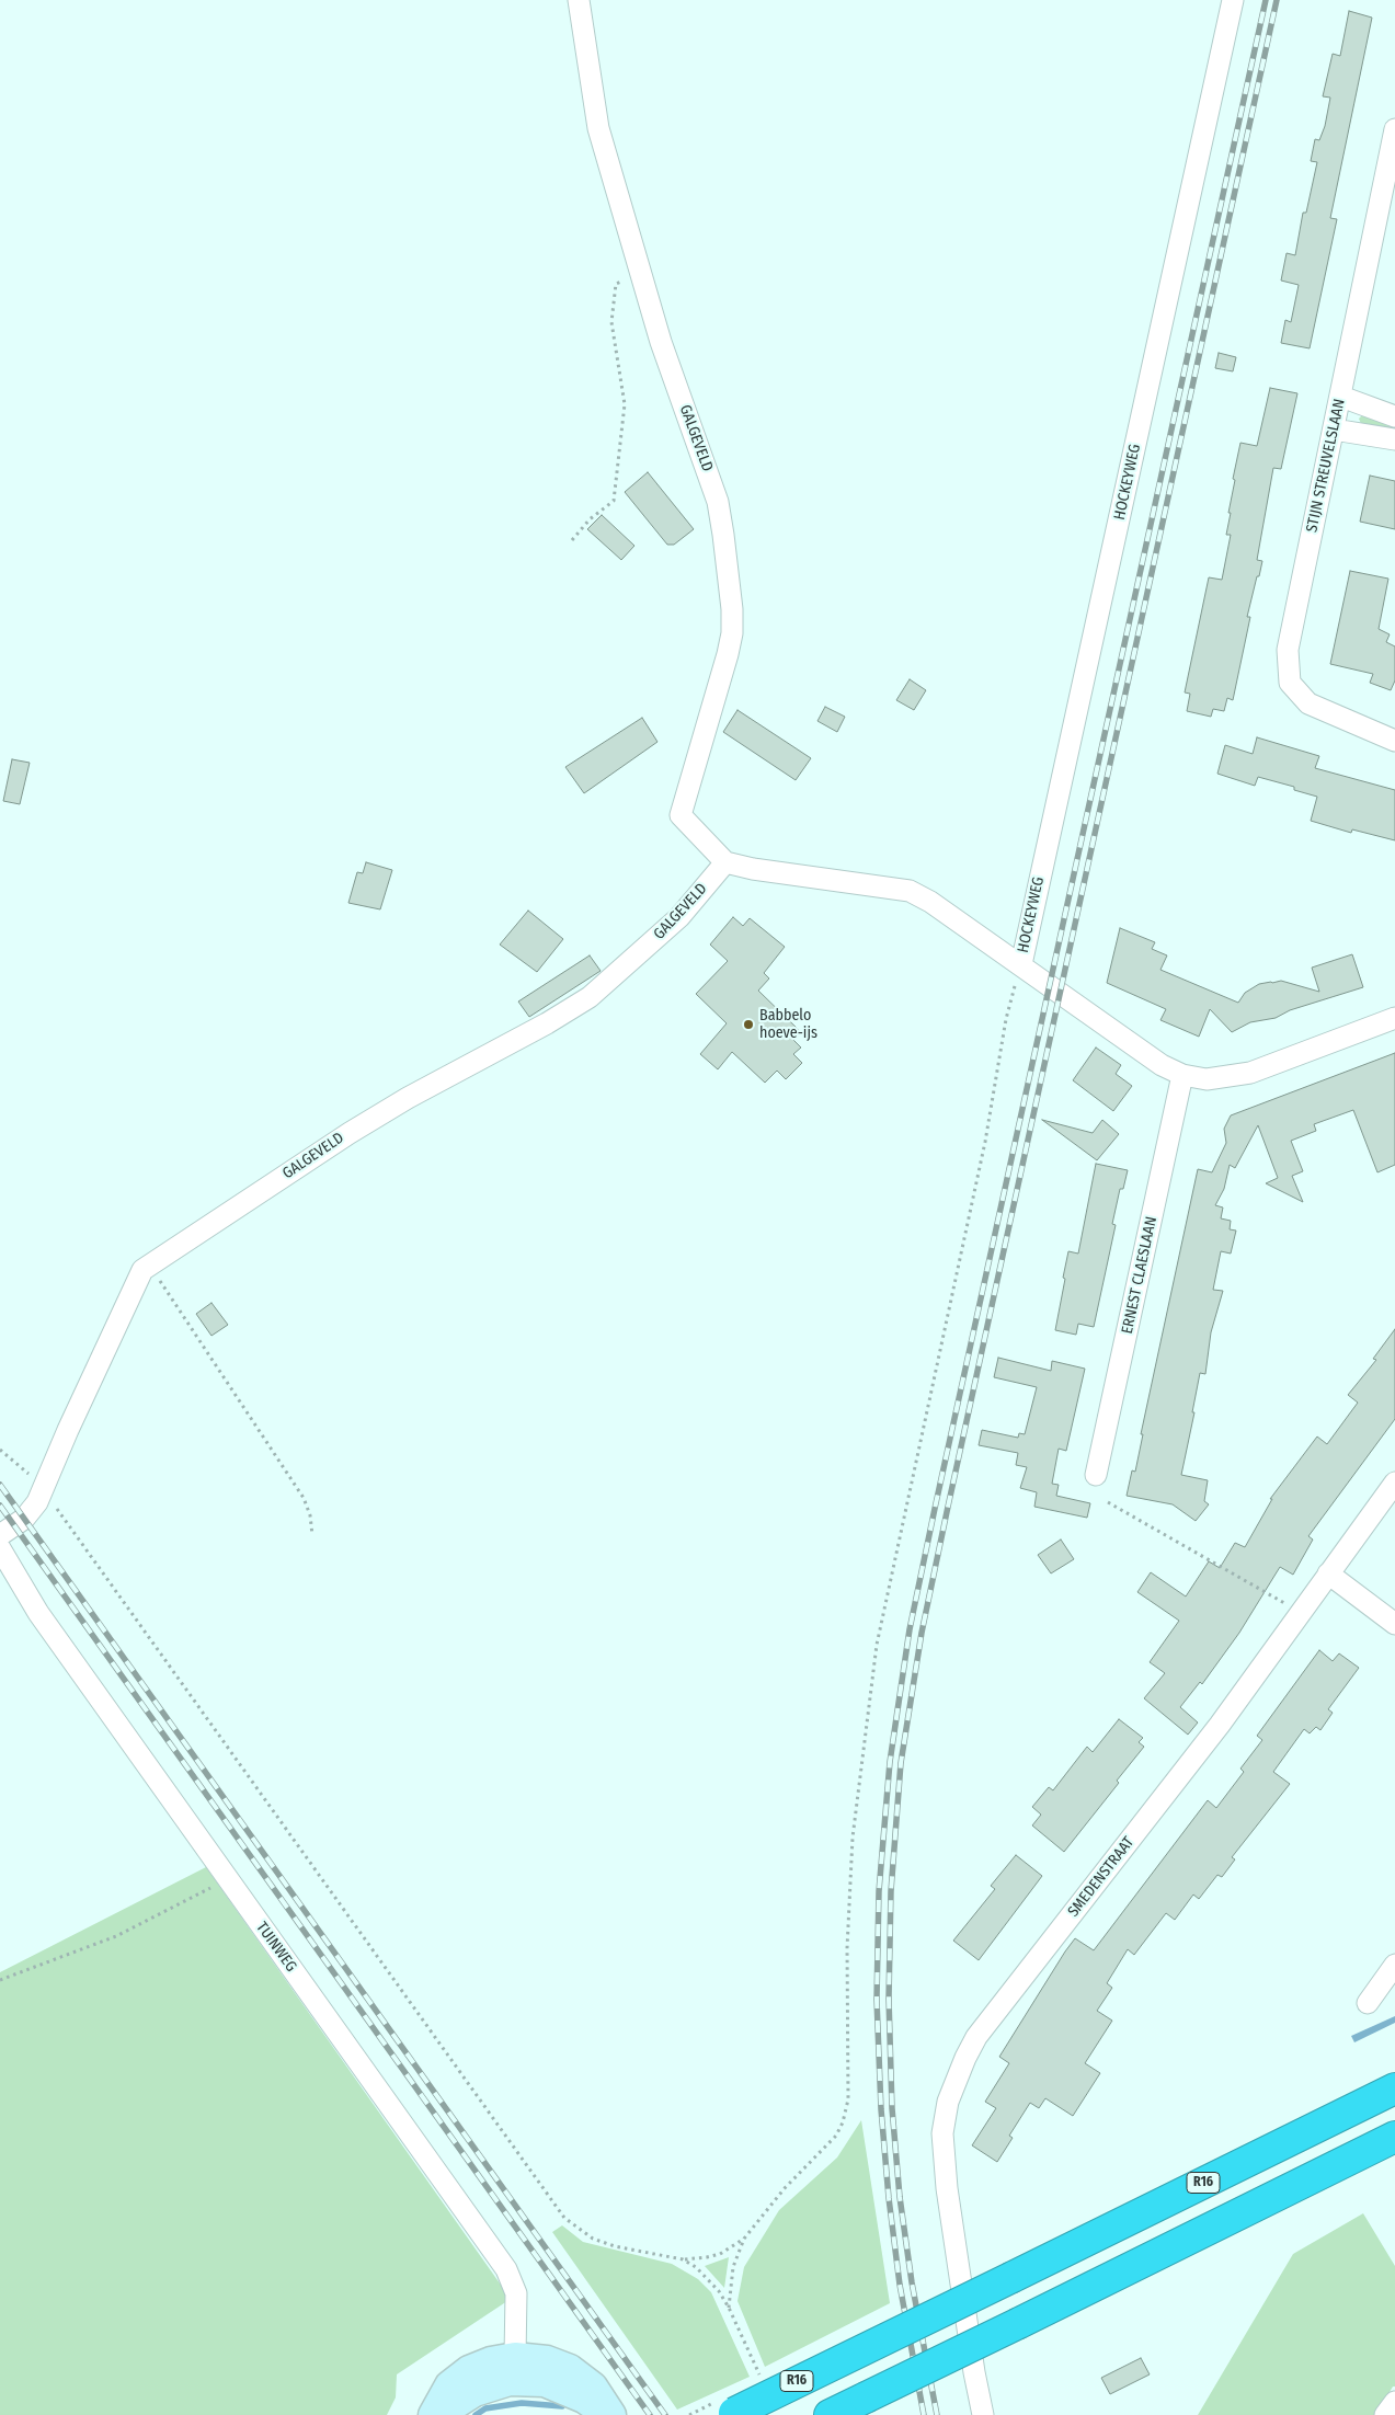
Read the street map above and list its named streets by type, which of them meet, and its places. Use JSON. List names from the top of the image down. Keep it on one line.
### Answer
{"streets":{"highway":["R16"],"street":["GALGEVELD","STIJN STREUVELSLAAN","HOCKEYWEG","ERNEST CLAESLAAN","SMEDENSTRAAT","TUINWEG"]},"places":["Babbelo hoeve-ijs"]}
